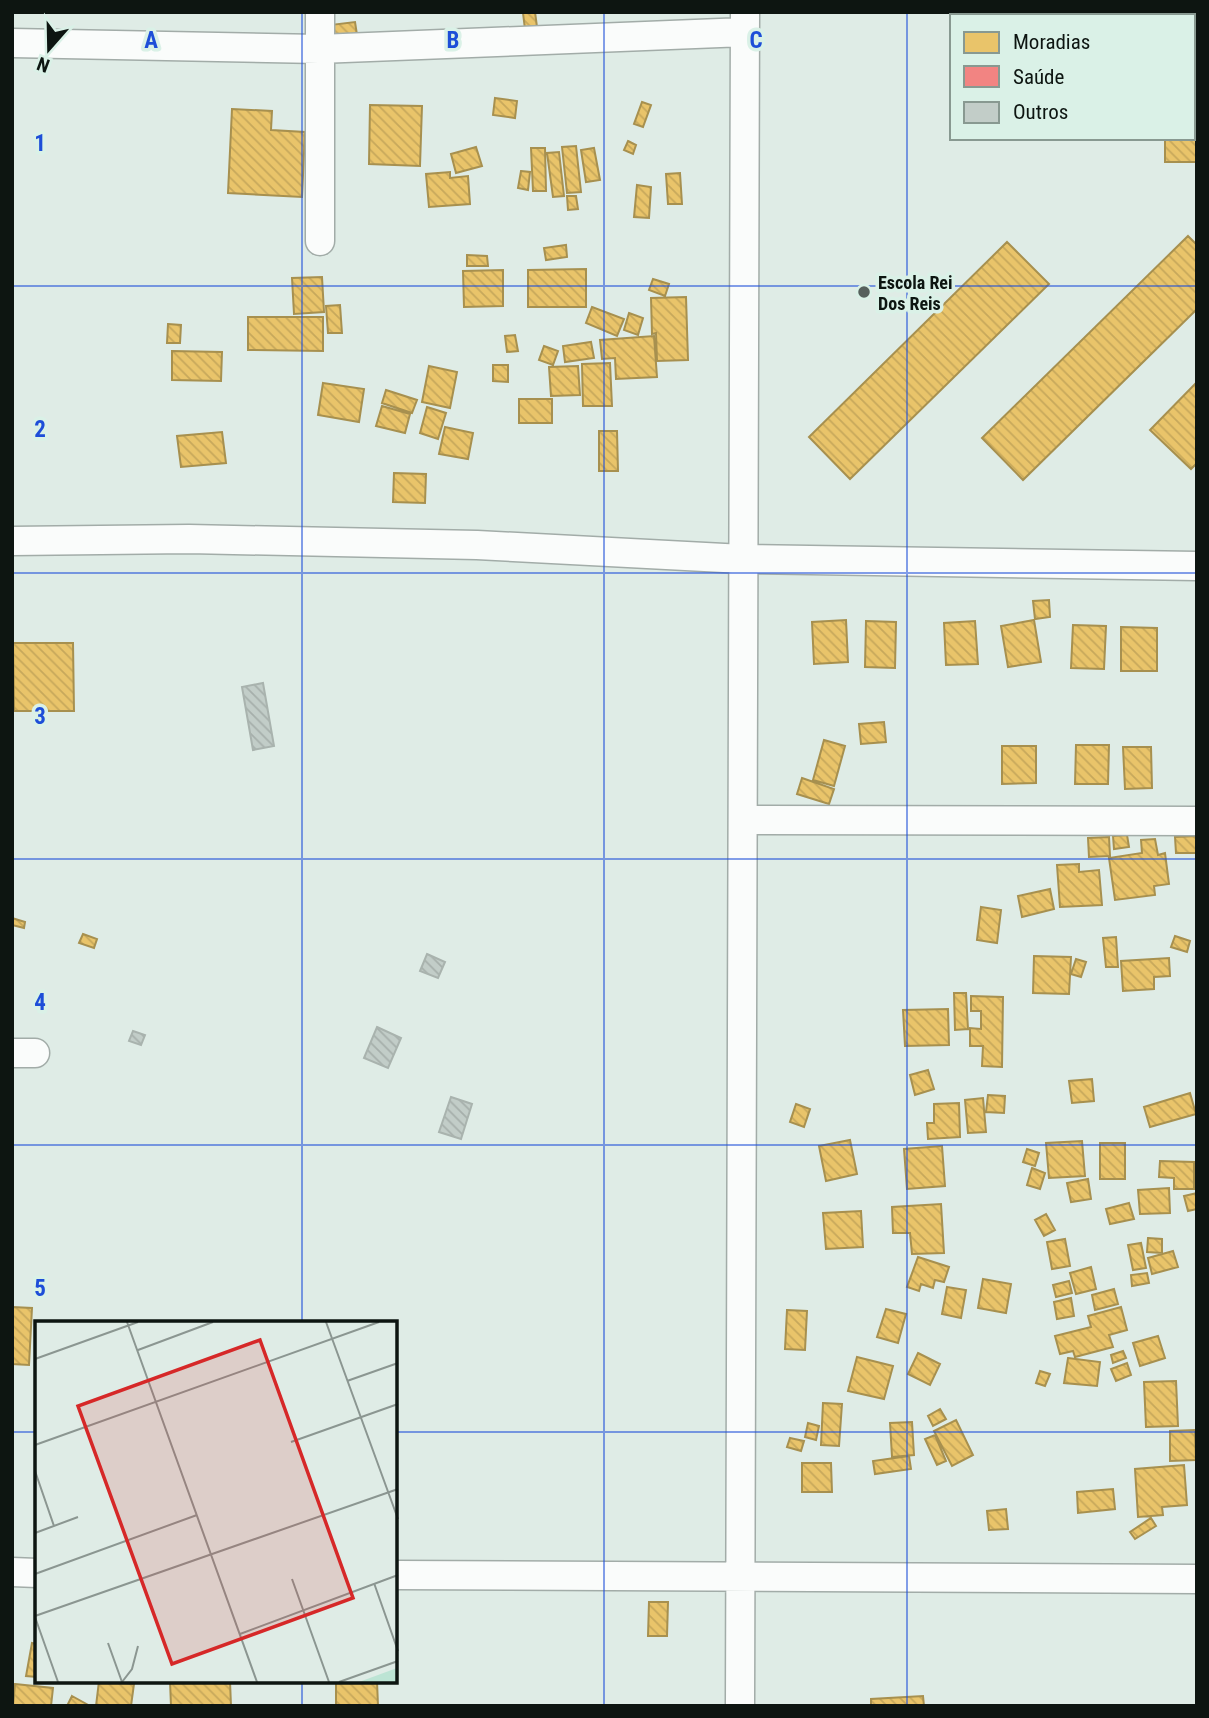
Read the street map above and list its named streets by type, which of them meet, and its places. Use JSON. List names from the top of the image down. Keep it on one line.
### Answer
{"places":["Escola Rei Dos Reis"],"legend":["Moradias","Saúde","Outros"],"north":"bottom","grid":{"columns":["A","B","C"],"rows":["1","2","3","4","5"]}}
